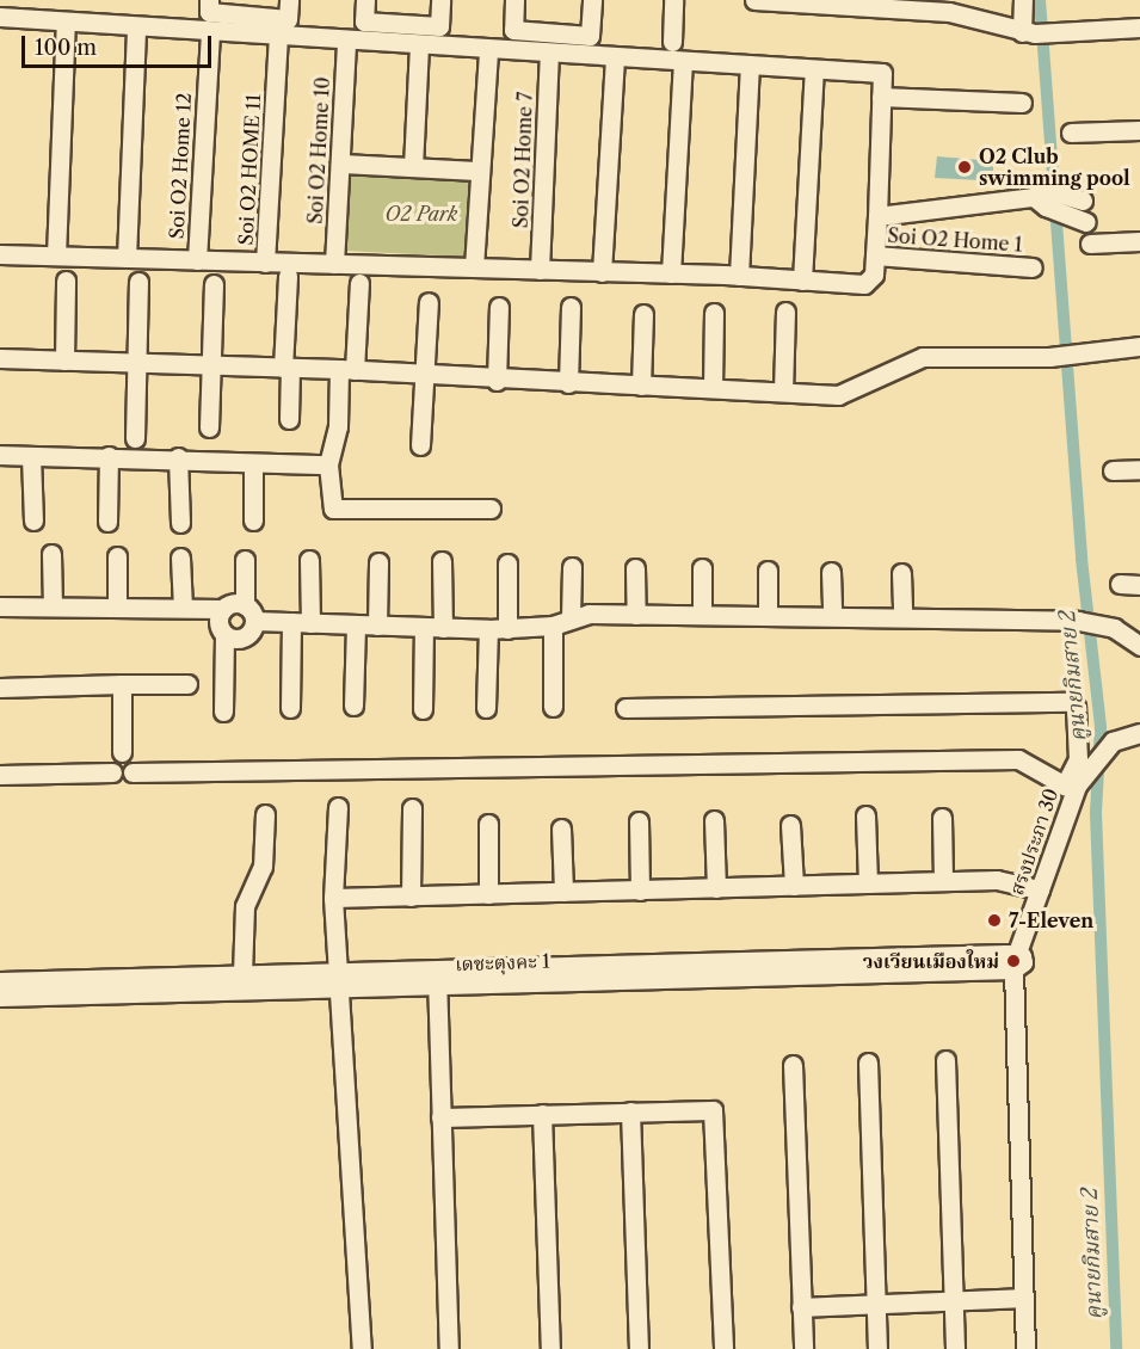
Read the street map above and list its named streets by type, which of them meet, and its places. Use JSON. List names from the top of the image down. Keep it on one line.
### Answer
{"streets":{"street":["Soi O2 Home 10","Soi O2 Home 7","Soi O2 Home 12","Soi O2 HOME 11","Soi O2 Home 1","สรงประภา 30","เดชะตุงคะ 1"]},"crossings":[["สรงประภา 30","เดชะตุงคะ 1"]],"water":["คูนายกิมสาย 2"],"parks":["O2 Park"],"places":["O2 Club swimming pool","7-Eleven","วงเวียนเมืองใหม่"],"scale_bar":"100 m"}
